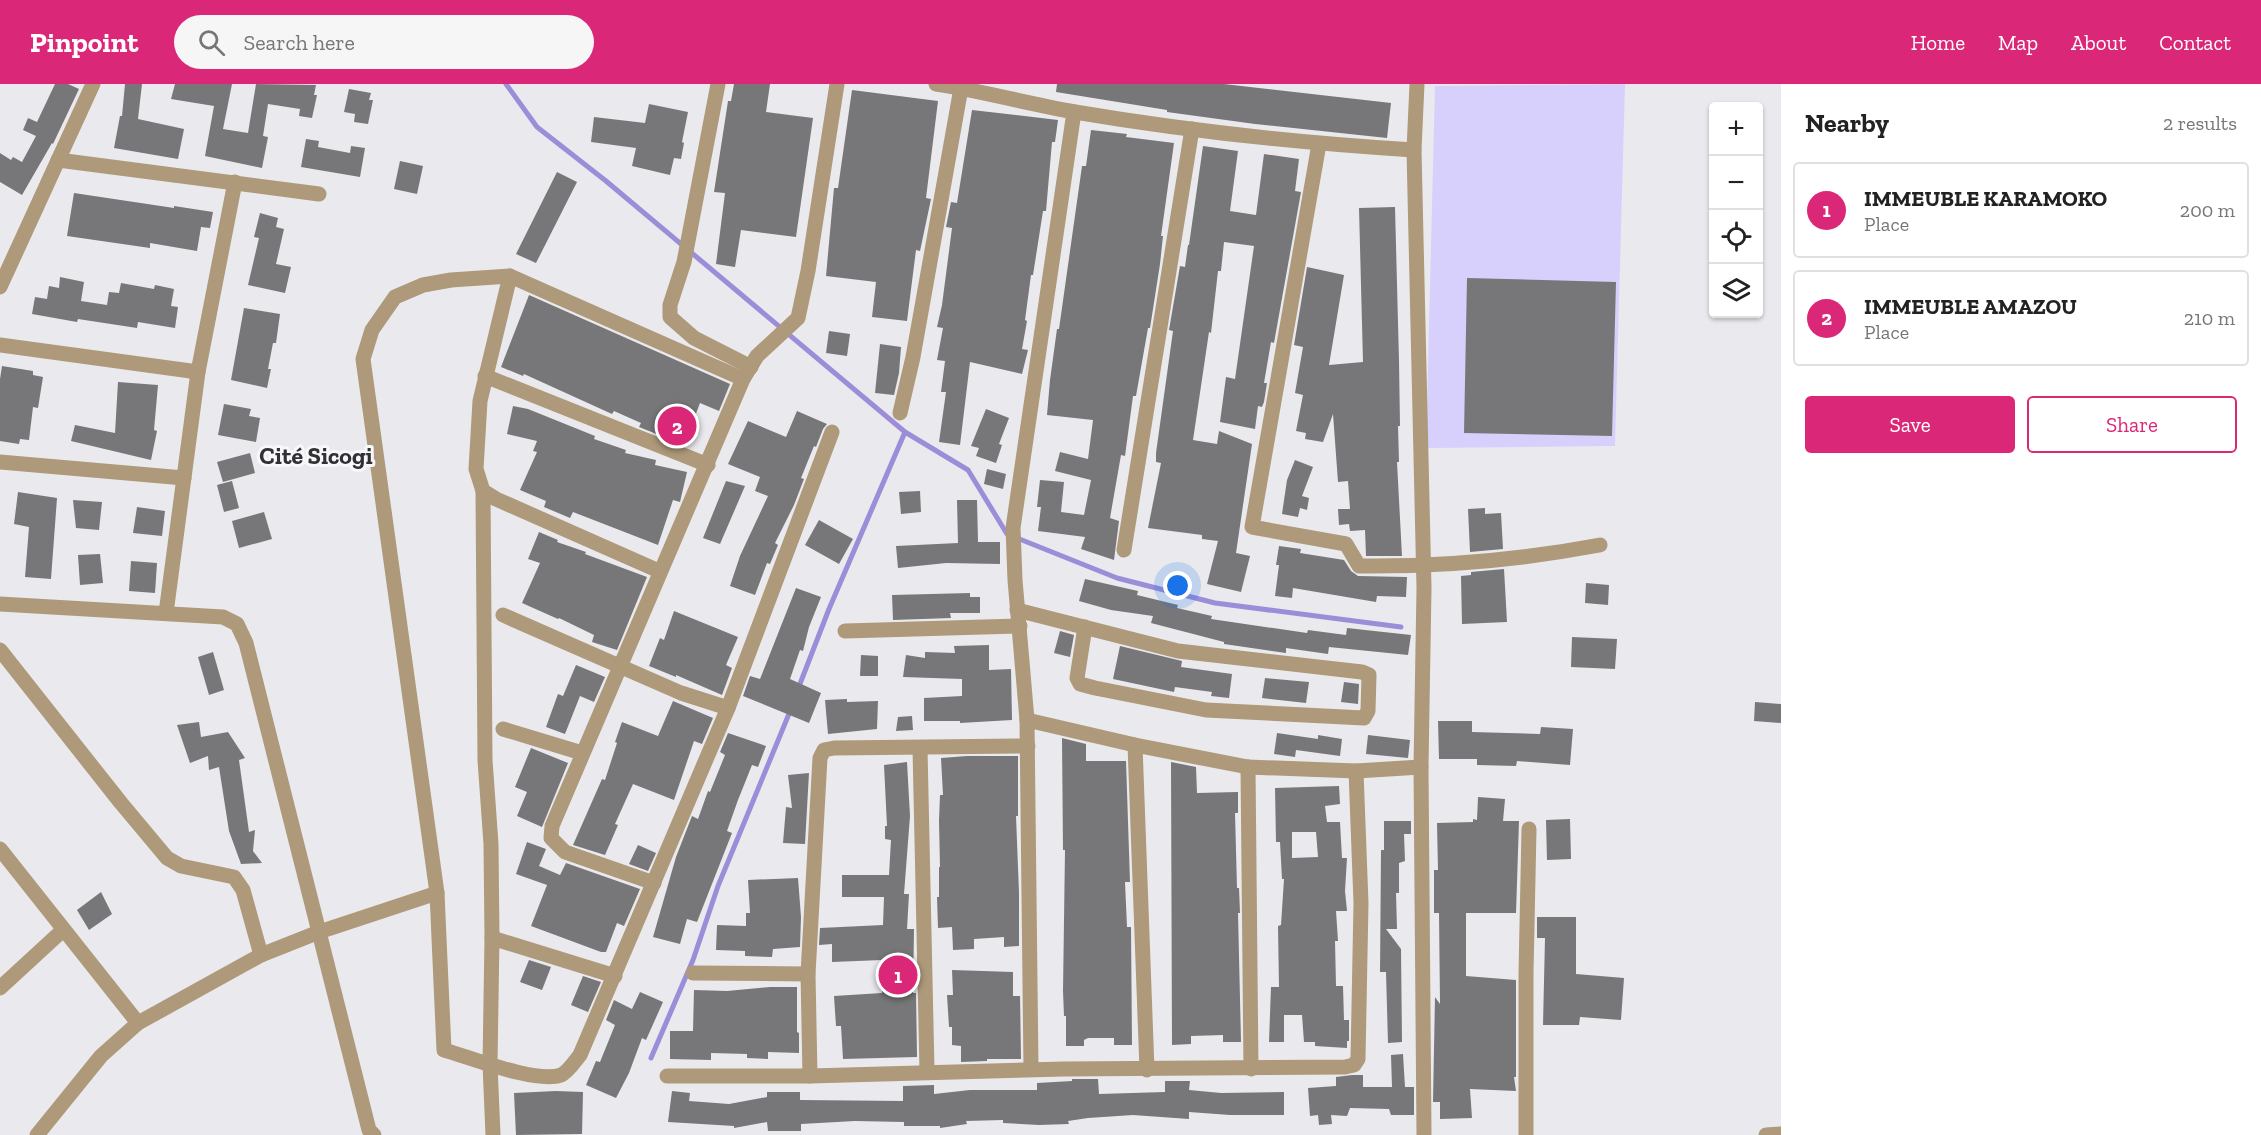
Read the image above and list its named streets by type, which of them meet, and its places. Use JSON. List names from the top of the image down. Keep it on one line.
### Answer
{"districts":["Cité Sicogi"],"page":{"header":"Pinpoint","search":"Search here","nav":["Home","Map","About","Contact"],"heading":["Nearby","2 results"],"map_buttons":["+","−"],"list":[{"mark":"1","name":"IMMEUBLE KARAMOKO","note":"Place","value":"200 m"},{"mark":"2","name":"IMMEUBLE AMAZOU","note":"Place","value":"210 m"}],"buttons":["Save","Share"],"pins":["2","1"]}}
